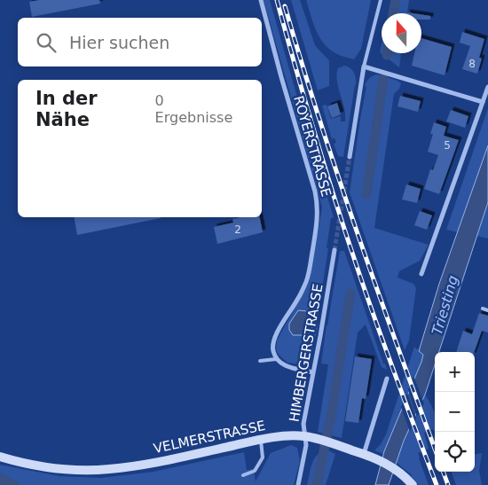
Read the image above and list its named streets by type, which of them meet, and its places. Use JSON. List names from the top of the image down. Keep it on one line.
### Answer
{"streets":{"street":["ROYERSTRASSE","HIMBERGERSTRASSE","VELMERSTRASSE"]},"crossings":[["HIMBERGERSTRASSE","VELMERSTRASSE"]],"water":["Triesting"],"house_numbers":["8","5","2"],"north":"top","page":{"search":"Hier suchen","heading":["In der Nähe","0 Ergebnisse"],"map_buttons":["+","−"]}}
